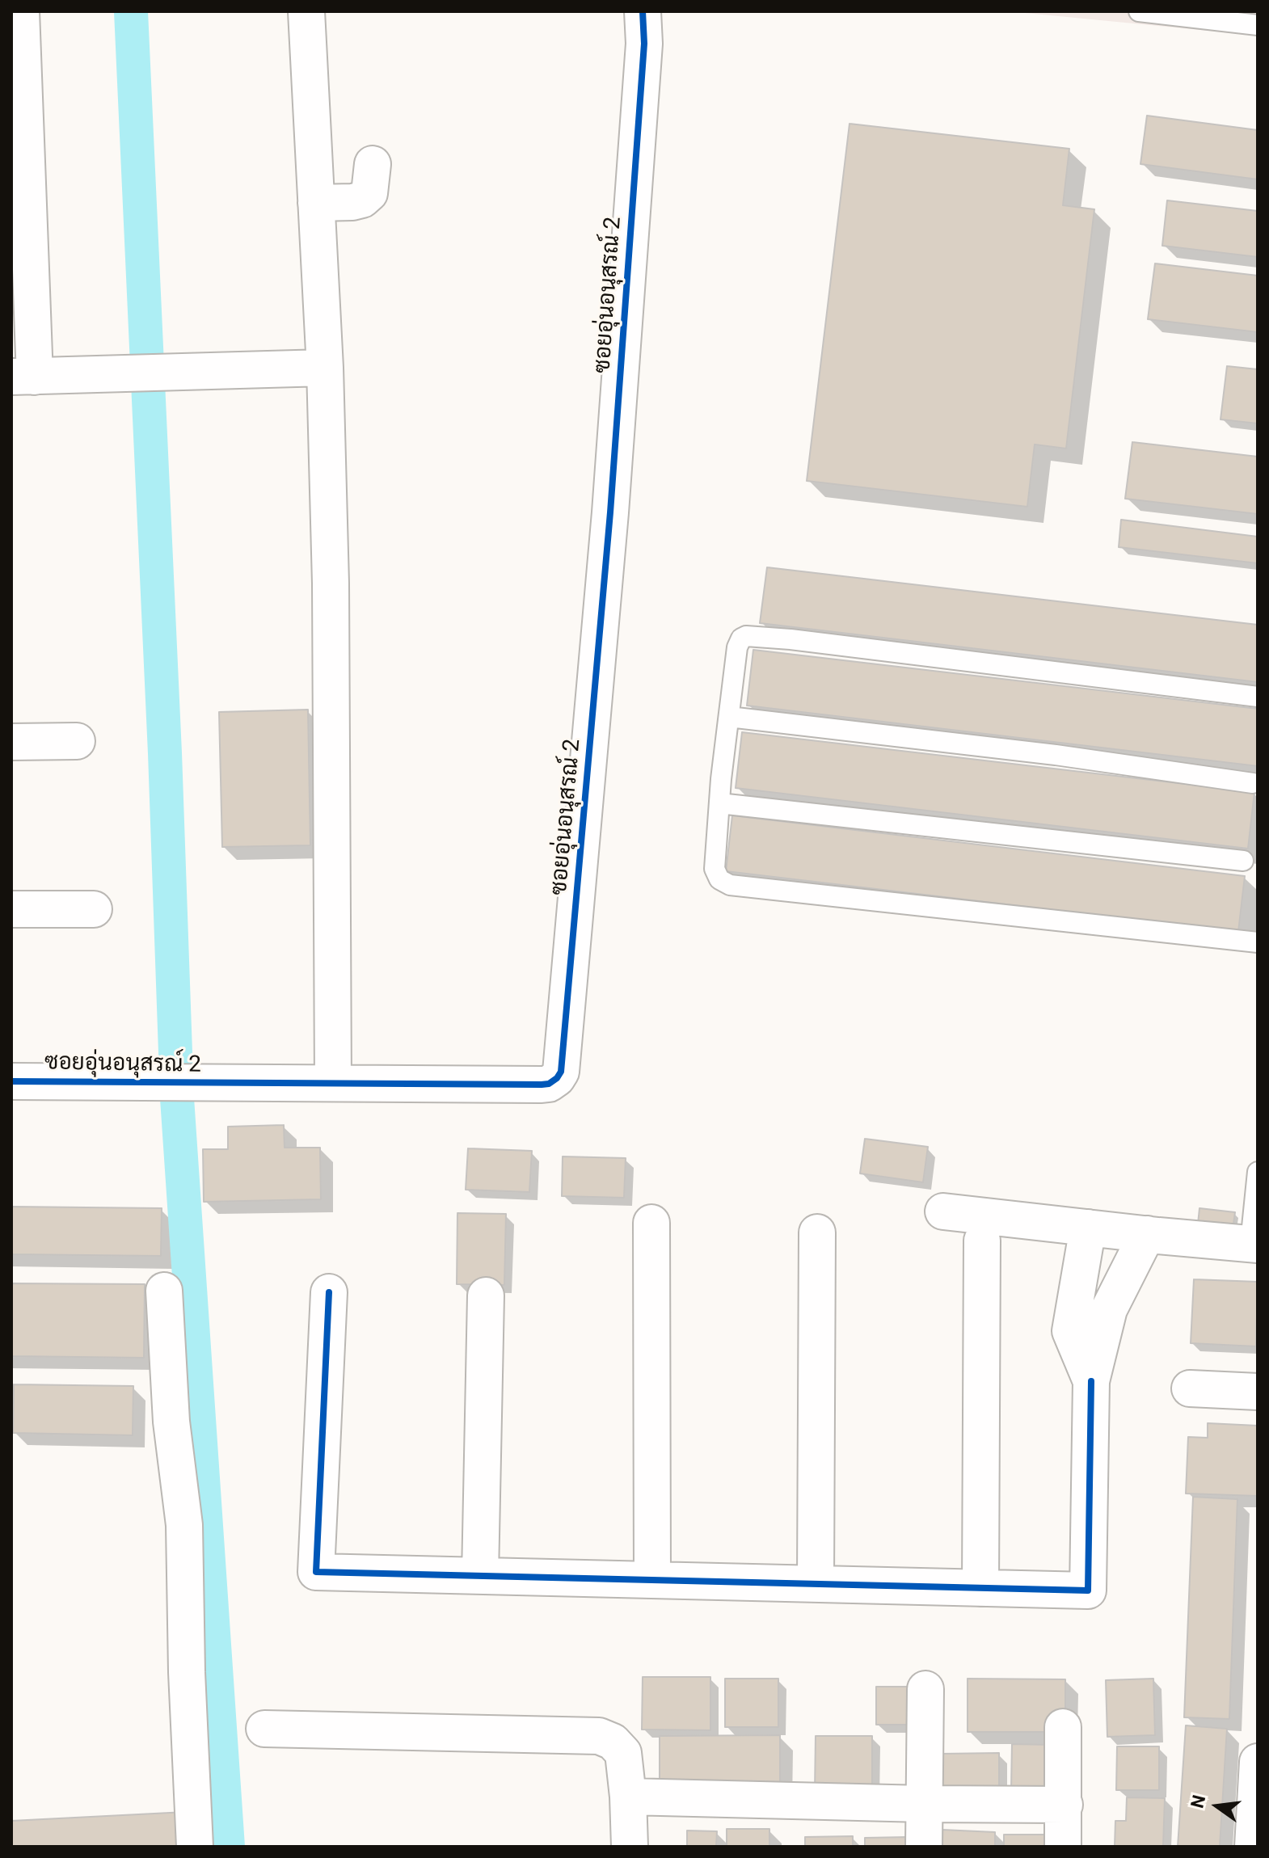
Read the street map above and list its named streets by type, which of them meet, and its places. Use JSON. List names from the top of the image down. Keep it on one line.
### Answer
{"streets":{"street":["ซอยอุ่นอนุสรณ์ 2"]},"north":"left"}
